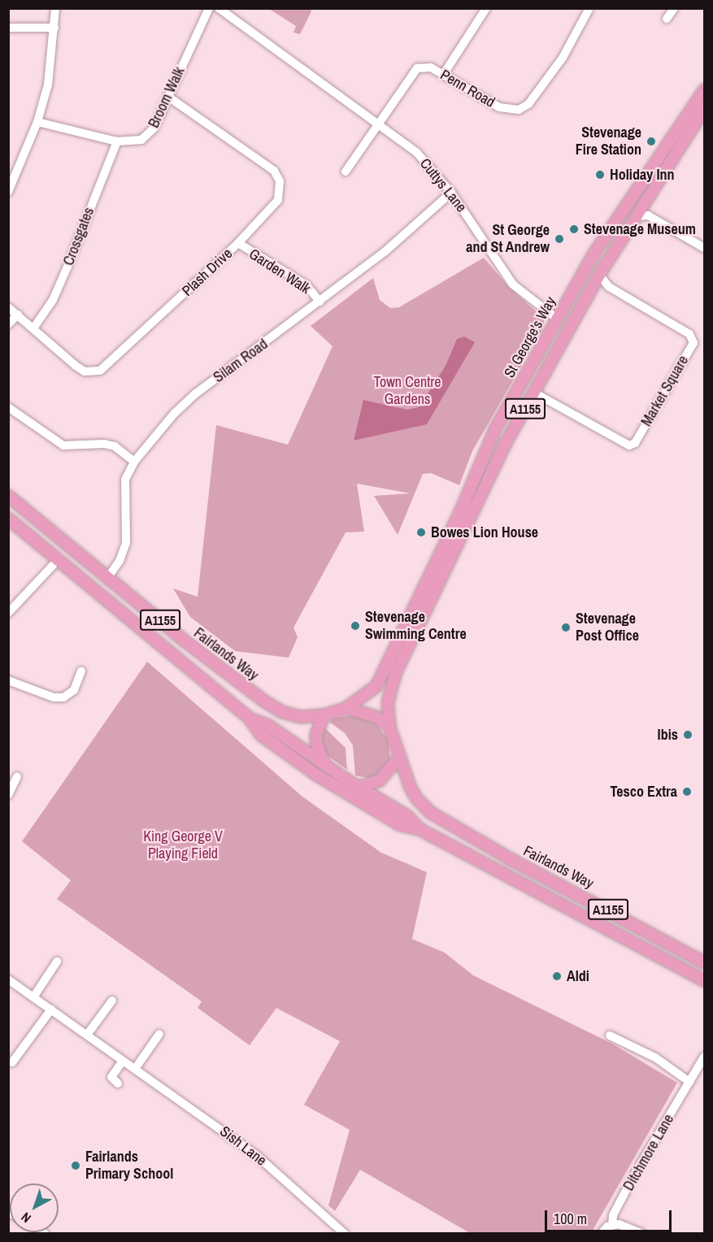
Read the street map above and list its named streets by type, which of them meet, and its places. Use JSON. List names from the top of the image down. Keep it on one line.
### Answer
{"streets":{"main road":["St George's Way","A1155","Fairlands Way"],"street":["Penn Road","Broom Walk","Cuttys Lane","Crossgates","Garden Walk","Plash Drive","Silam Road","Market Square","Sish Lane","Ditchmore Lane"]},"crossings":[["Penn Road","Cuttys Lane"],["Broom Walk","Crossgates"],["Broom Walk","Plash Drive"],["Cuttys Lane","St George's Way"],["Cuttys Lane","Silam Road"],["Crossgates","Plash Drive"],["Garden Walk","Plash Drive"],["Garden Walk","Silam Road"],["St George's Way","Market Square"],["St George's Way","A1155"],["St George's Way","Fairlands Way"],["Silam Road","Fairlands Way"],["A1155","Fairlands Way"]],"parks":["Town Centre Gardens","King George V Playing Field"],"places":["Stevenage Fire Station","Holiday Inn","Stevenage Museum","St George and St Andrew","Bowes Lion House","Stevenage Swimming Centre","Stevenage Post Office","Ibis","Tesco Extra","Aldi","Fairlands Primary School"],"scale_bar":"100 m","north":"bottom left"}
